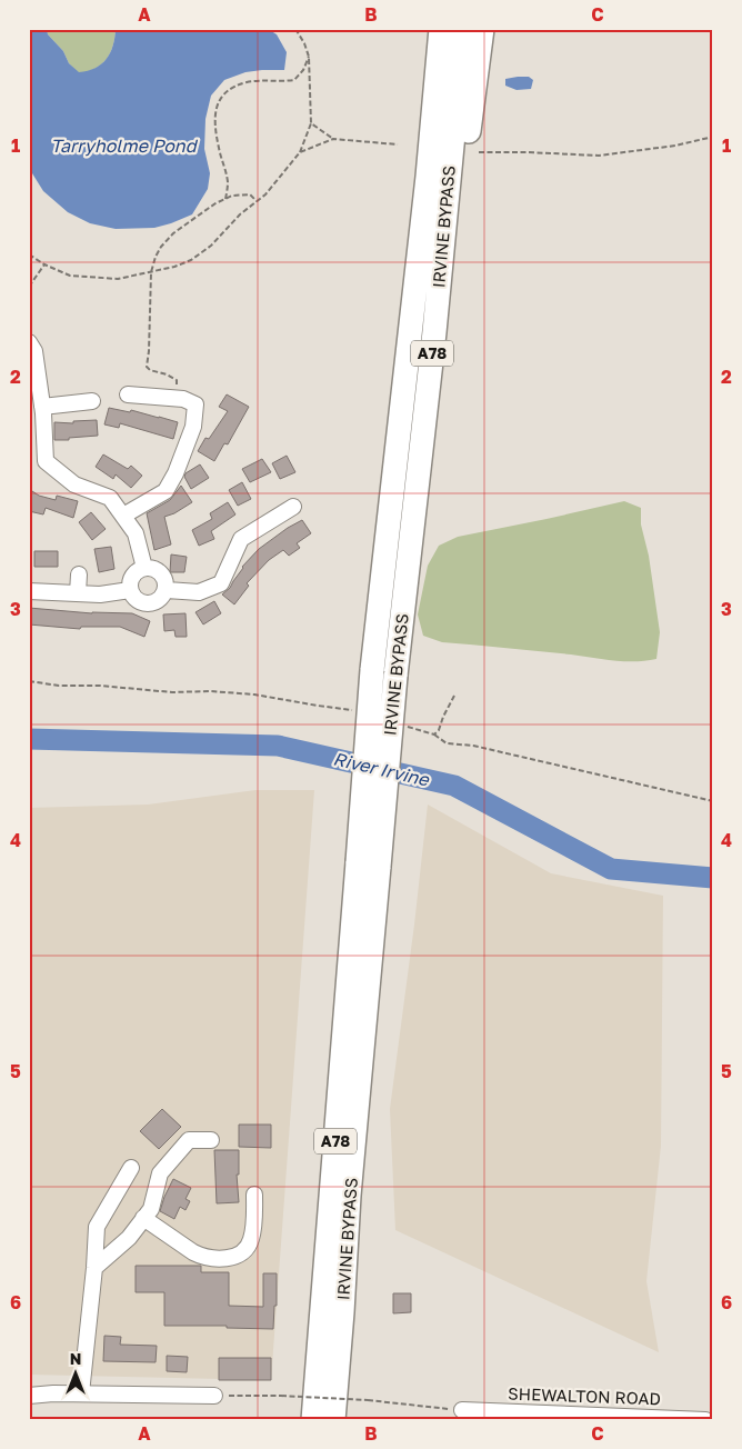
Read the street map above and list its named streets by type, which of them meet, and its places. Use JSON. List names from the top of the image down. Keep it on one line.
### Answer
{"streets":{"highway":["IRVINE BYPASS","A78"],"street":["SHEWALTON ROAD"]},"crossings":[["IRVINE BYPASS","A78"]],"water":["Tarryholme Pond","River Irvine"],"north":"top","grid":{"columns":["A","B","C"],"rows":["1","2","3","4","5","6"]}}
